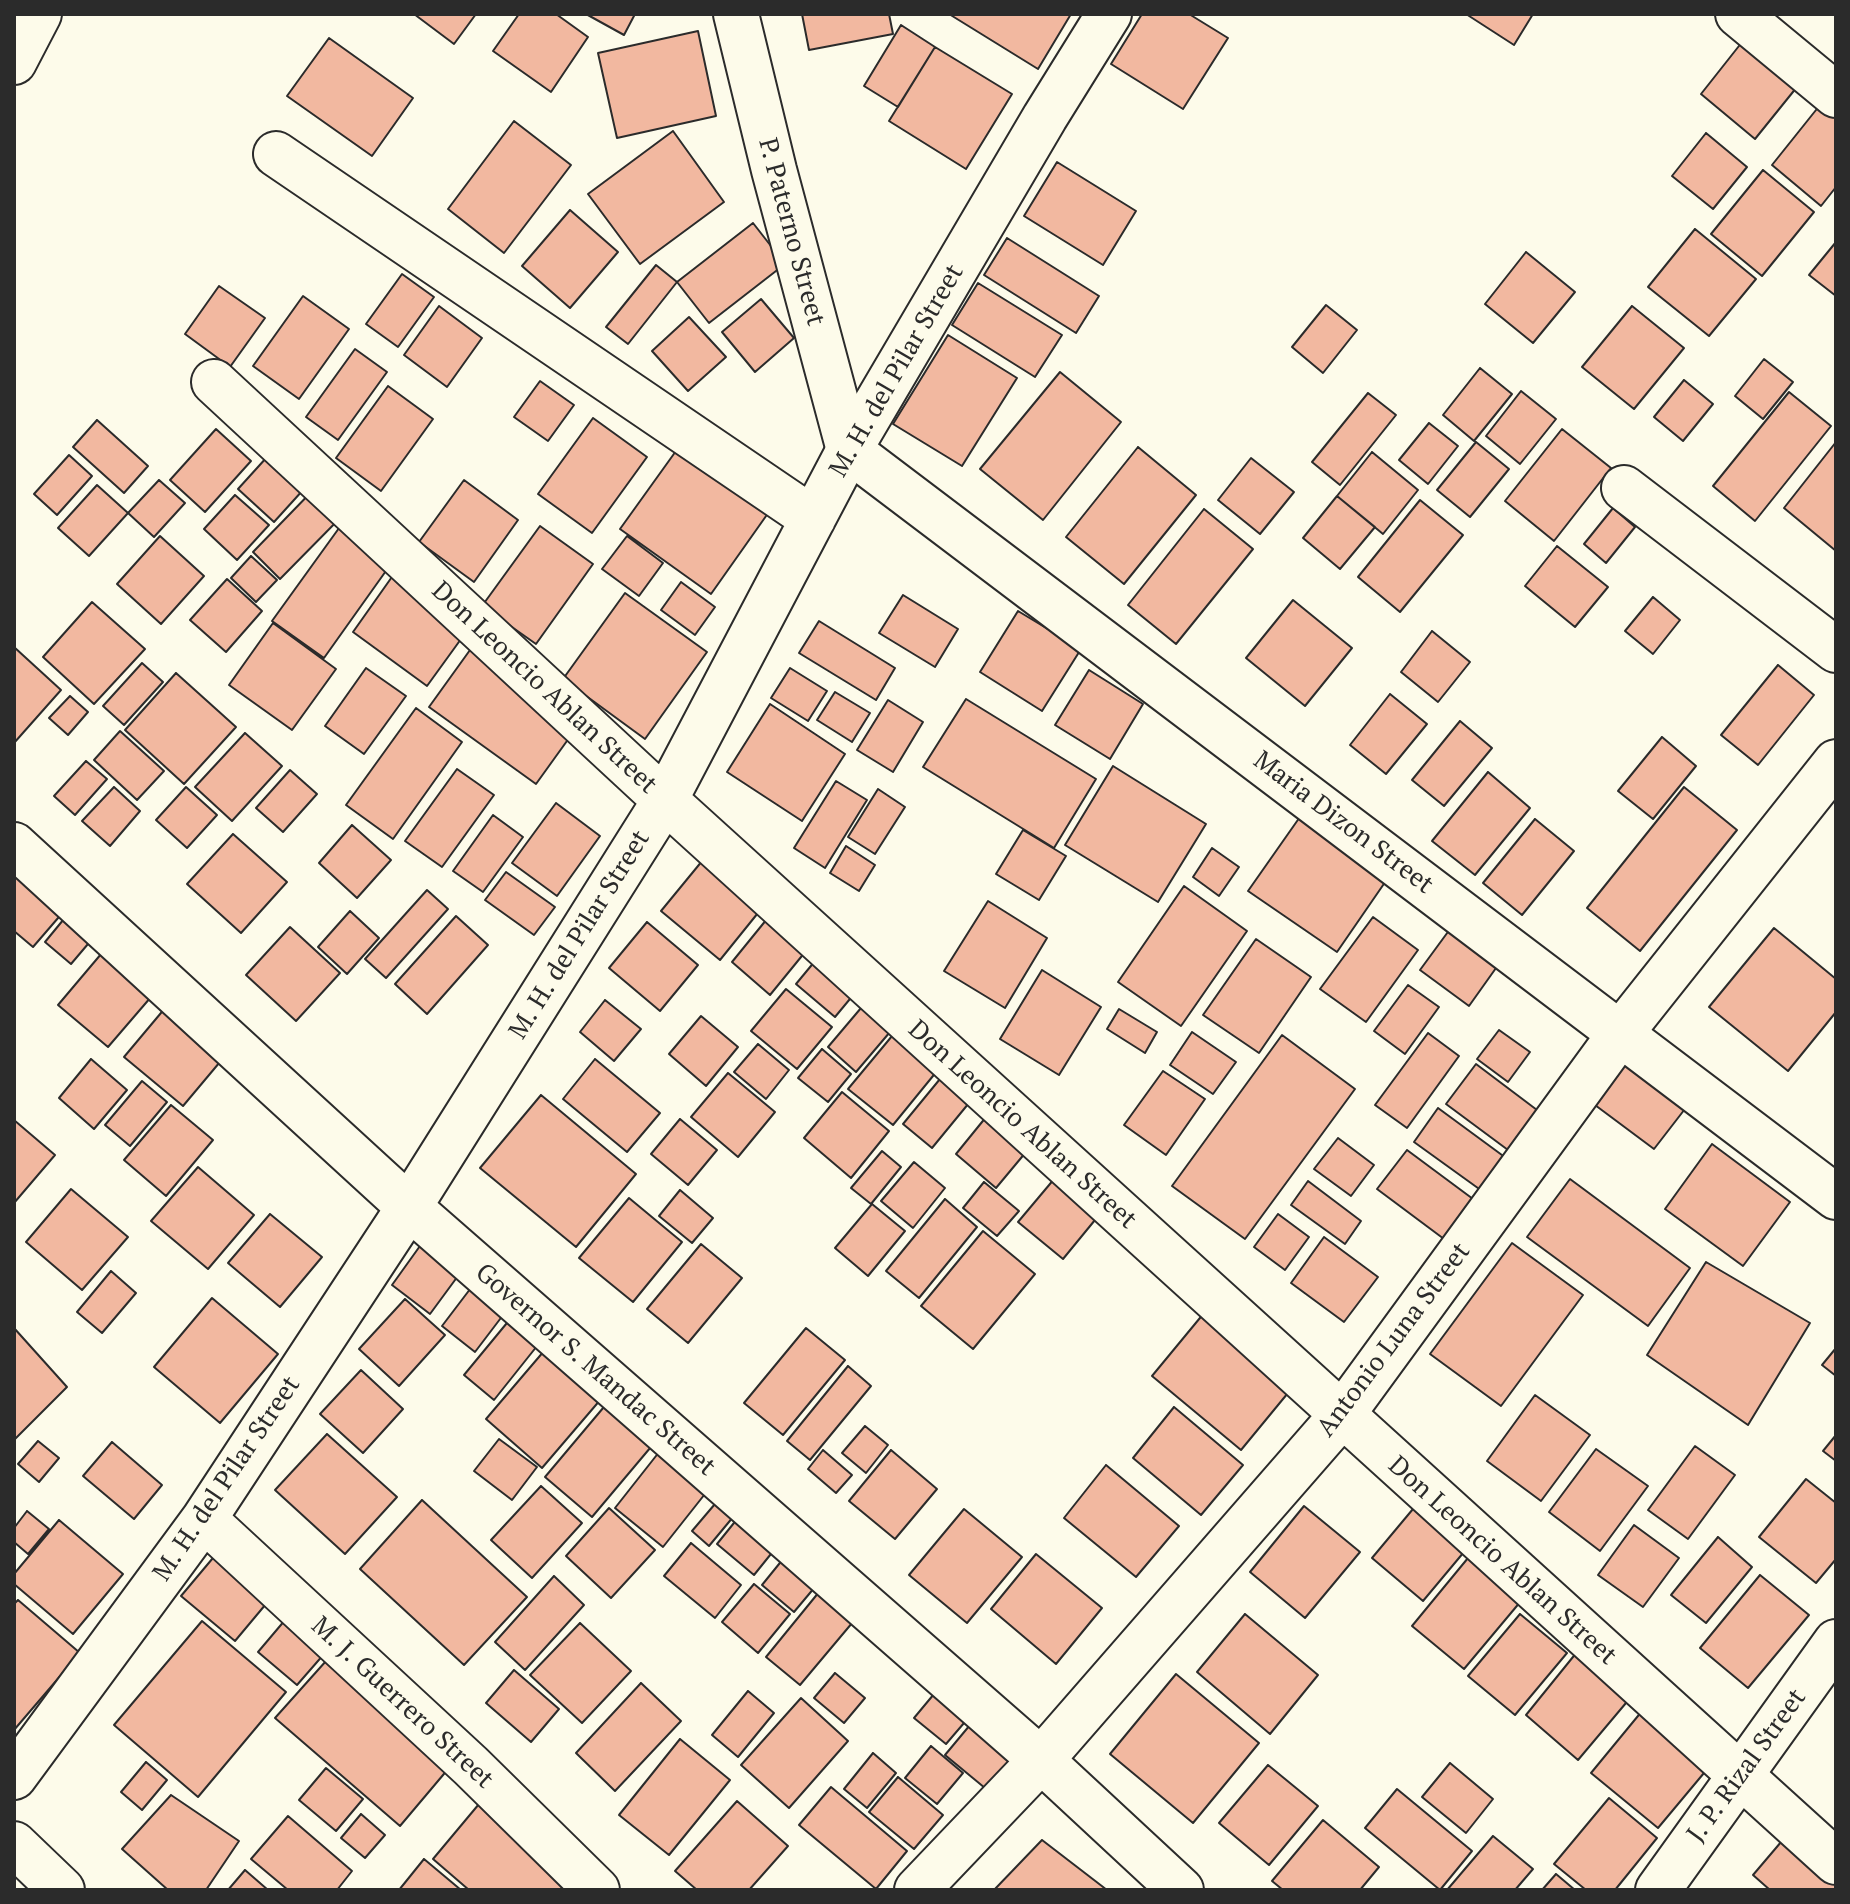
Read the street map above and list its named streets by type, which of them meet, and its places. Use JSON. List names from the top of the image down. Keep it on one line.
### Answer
{"streets":{"street":["P. Paterno Street","M. H. del Pilar Street","Don Leoncio Ablan Street","Maria Dizon Street","Antonio Luna Street","Governor S. Mandac Street","M. J. Guerrero Street","J. P. Rizal Street"]},"crossings":[["P. Paterno Street","M. H. del Pilar Street"],["P. Paterno Street","Maria Dizon Street"],["M. H. del Pilar Street","Don Leoncio Ablan Street"],["M. H. del Pilar Street","Maria Dizon Street"],["M. H. del Pilar Street","Governor S. Mandac Street"],["M. H. del Pilar Street","M. J. Guerrero Street"],["Don Leoncio Ablan Street","Antonio Luna Street"],["Don Leoncio Ablan Street","J. P. Rizal Street"],["Maria Dizon Street","Antonio Luna Street"],["Antonio Luna Street","Governor S. Mandac Street"]]}
